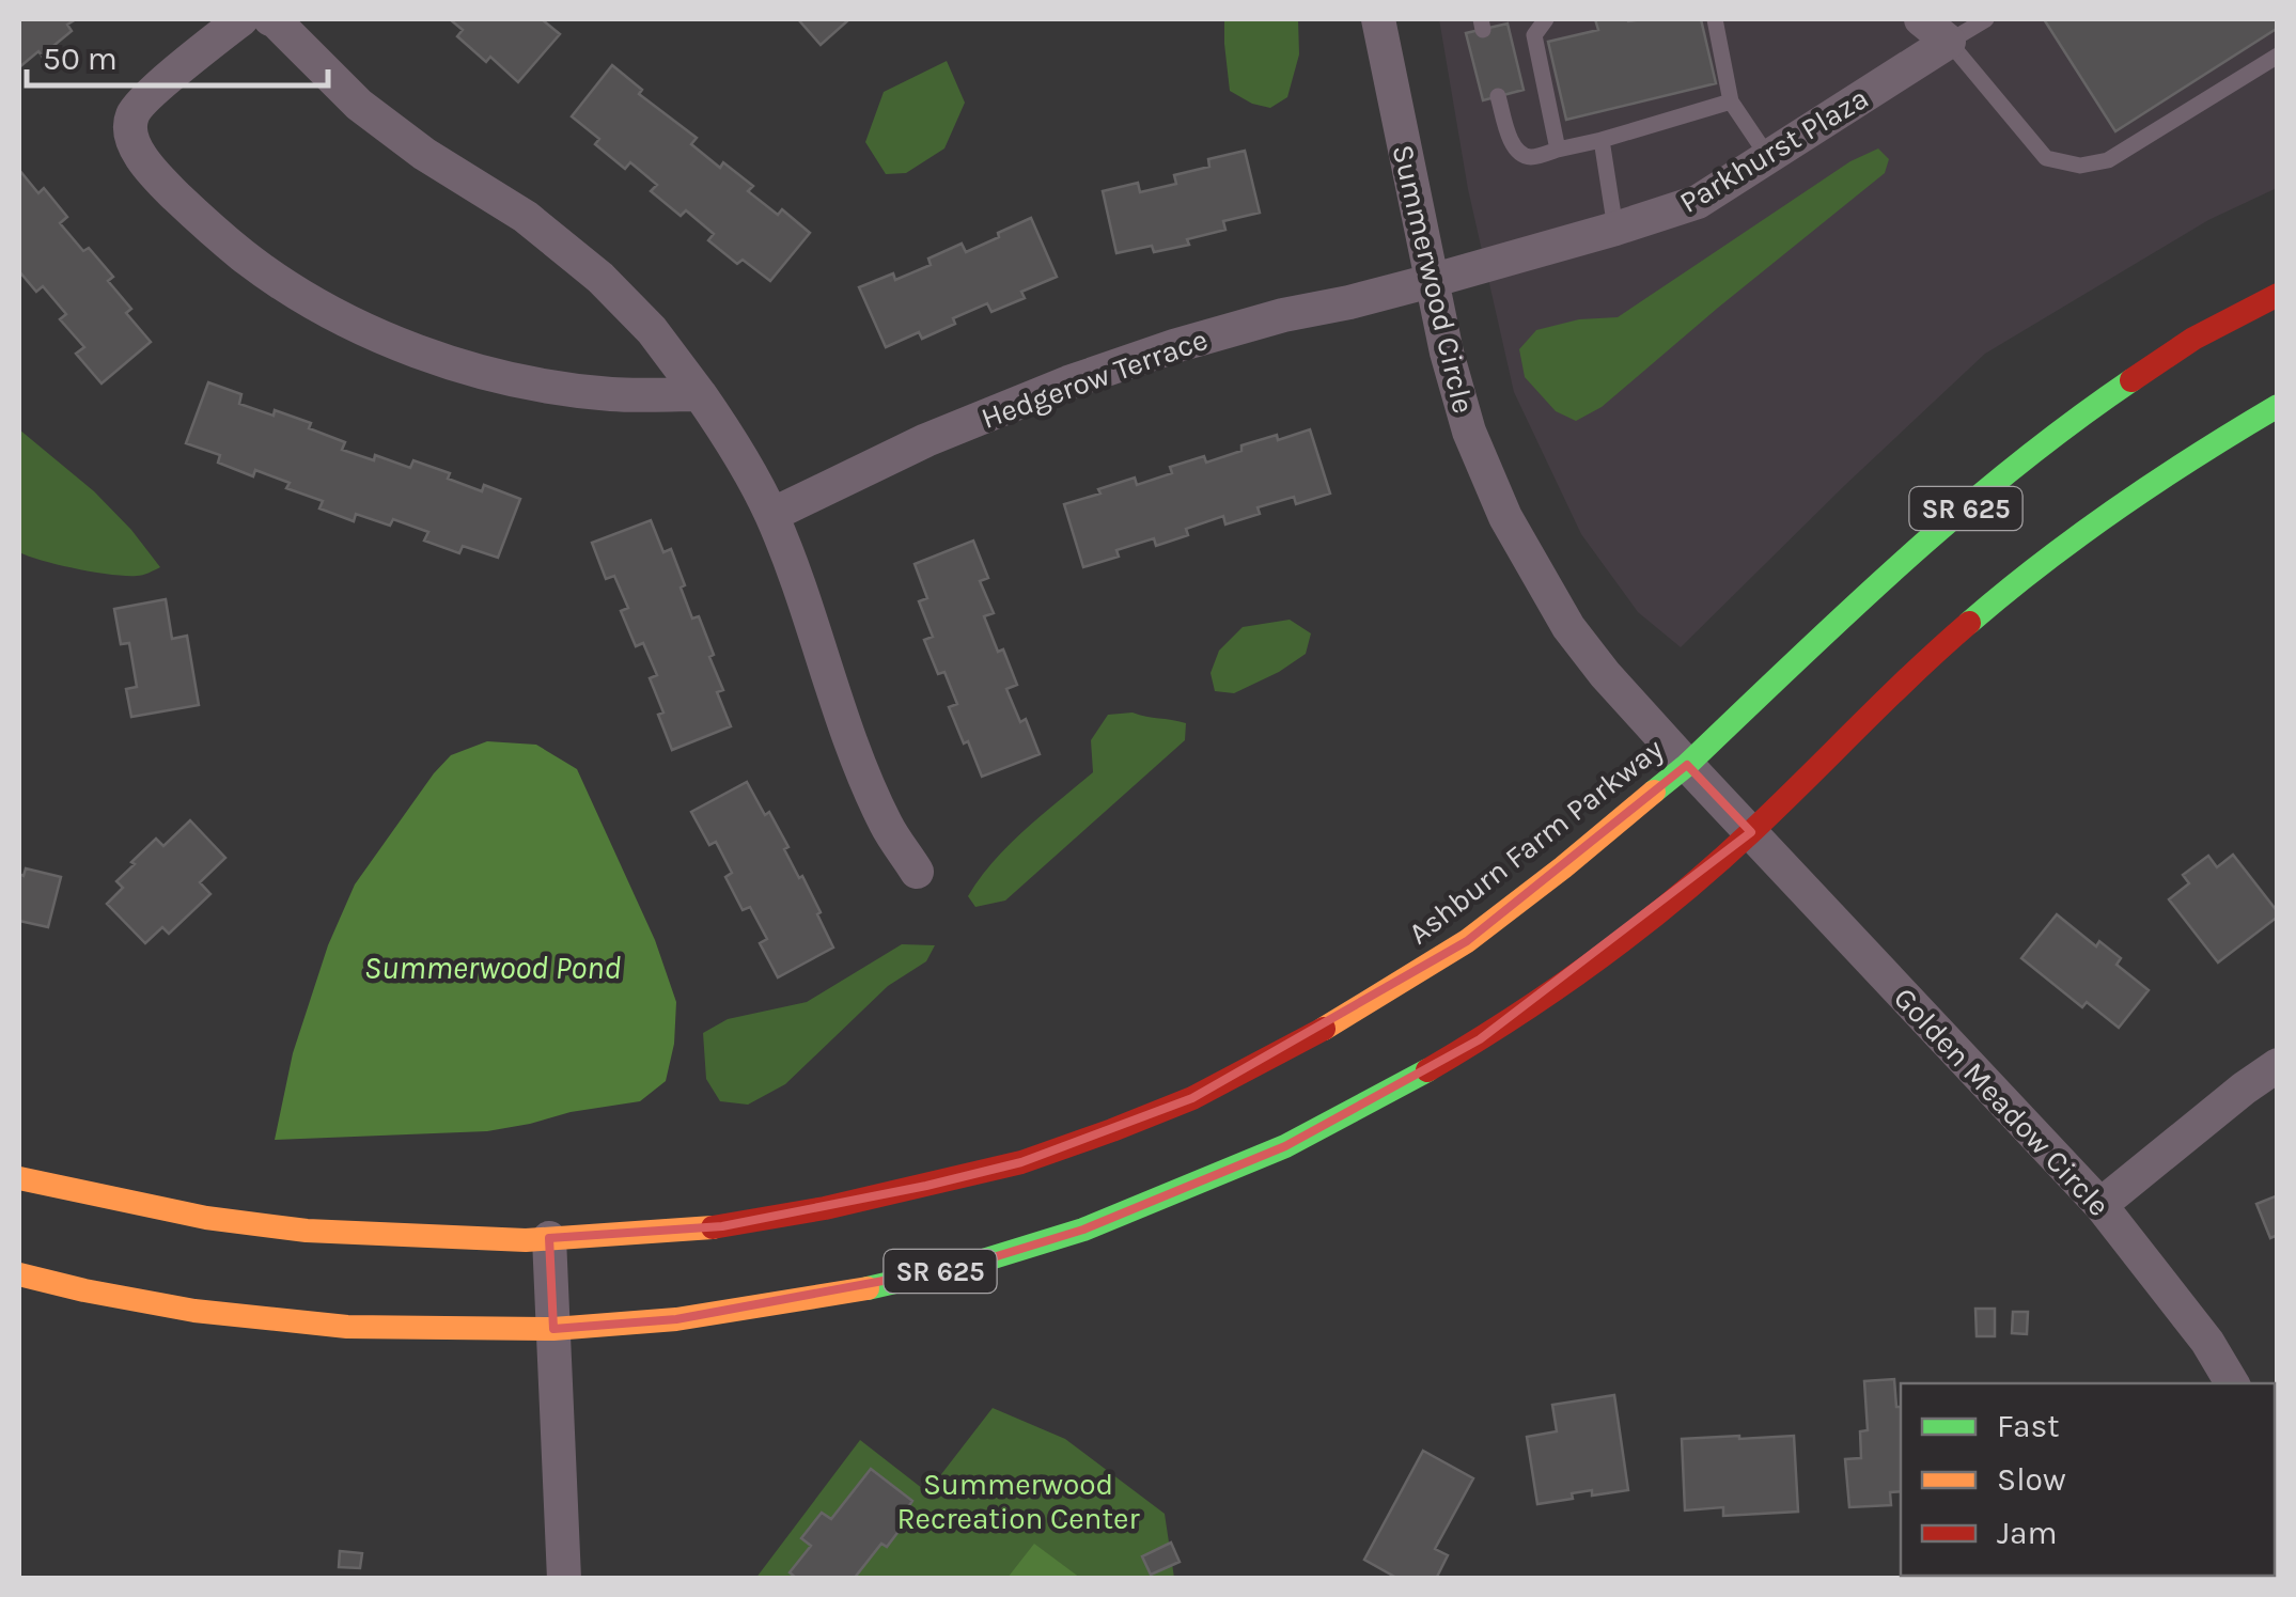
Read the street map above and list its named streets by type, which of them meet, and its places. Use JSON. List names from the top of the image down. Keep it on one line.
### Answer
{"streets":{"main road":["SR 625","Ashburn Farm Parkway"],"street":["Parkhurst Plaza","Summerwood Circle","Hedgerow Terrace","Golden Meadow Circle"]},"crossings":[["Parkhurst Plaza","Summerwood Circle"],["Parkhurst Plaza","Hedgerow Terrace"],["Summerwood Circle","Hedgerow Terrace"],["Summerwood Circle","SR 625"],["Summerwood Circle","Ashburn Farm Parkway"],["Summerwood Circle","Golden Meadow Circle"],["SR 625","Golden Meadow Circle"]],"water":["Summerwood Pond"],"parks":["Summerwood Recreation Center"],"legend":["Fast","Slow","Jam"],"scale_bar":"50 m"}
